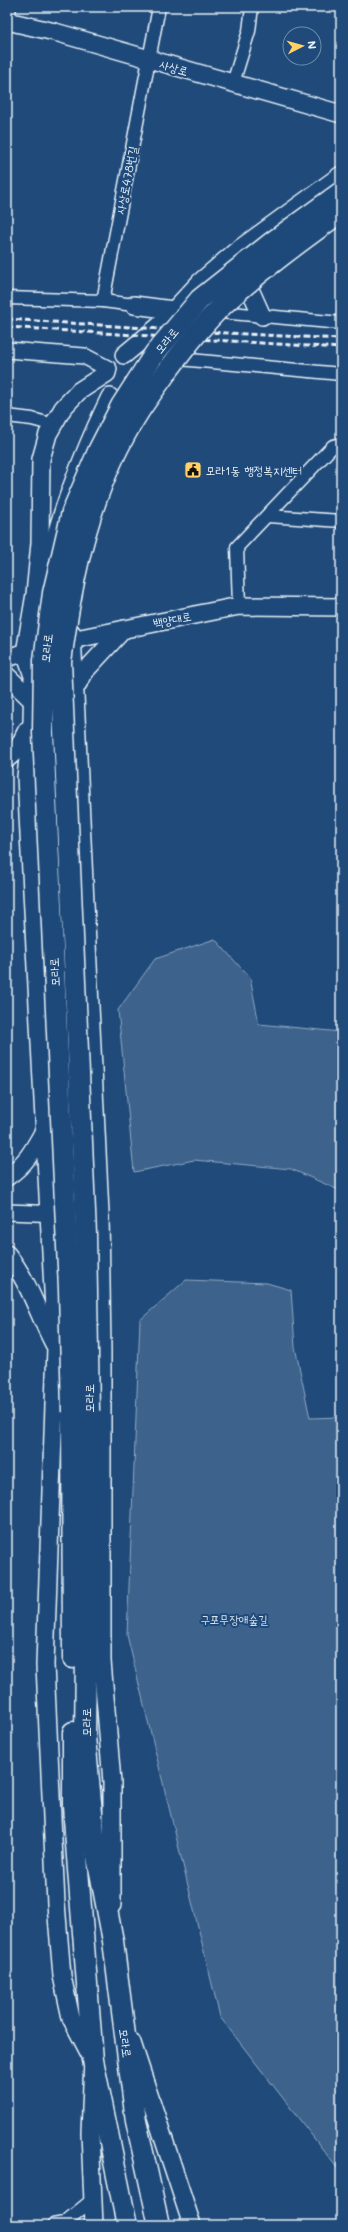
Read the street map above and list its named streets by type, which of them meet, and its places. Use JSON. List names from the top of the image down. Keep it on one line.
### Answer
{"streets":{"highway":["모라로"],"main road":["사상로","백양대로"],"street":["사상로478번길"]},"crossings":[["사상로","사상로478번길"],["모라로","백양대로"]],"parks":["구포무장애숲길"],"places":{"public building":["모라1동 행정복지센터"]},"north":"right"}
